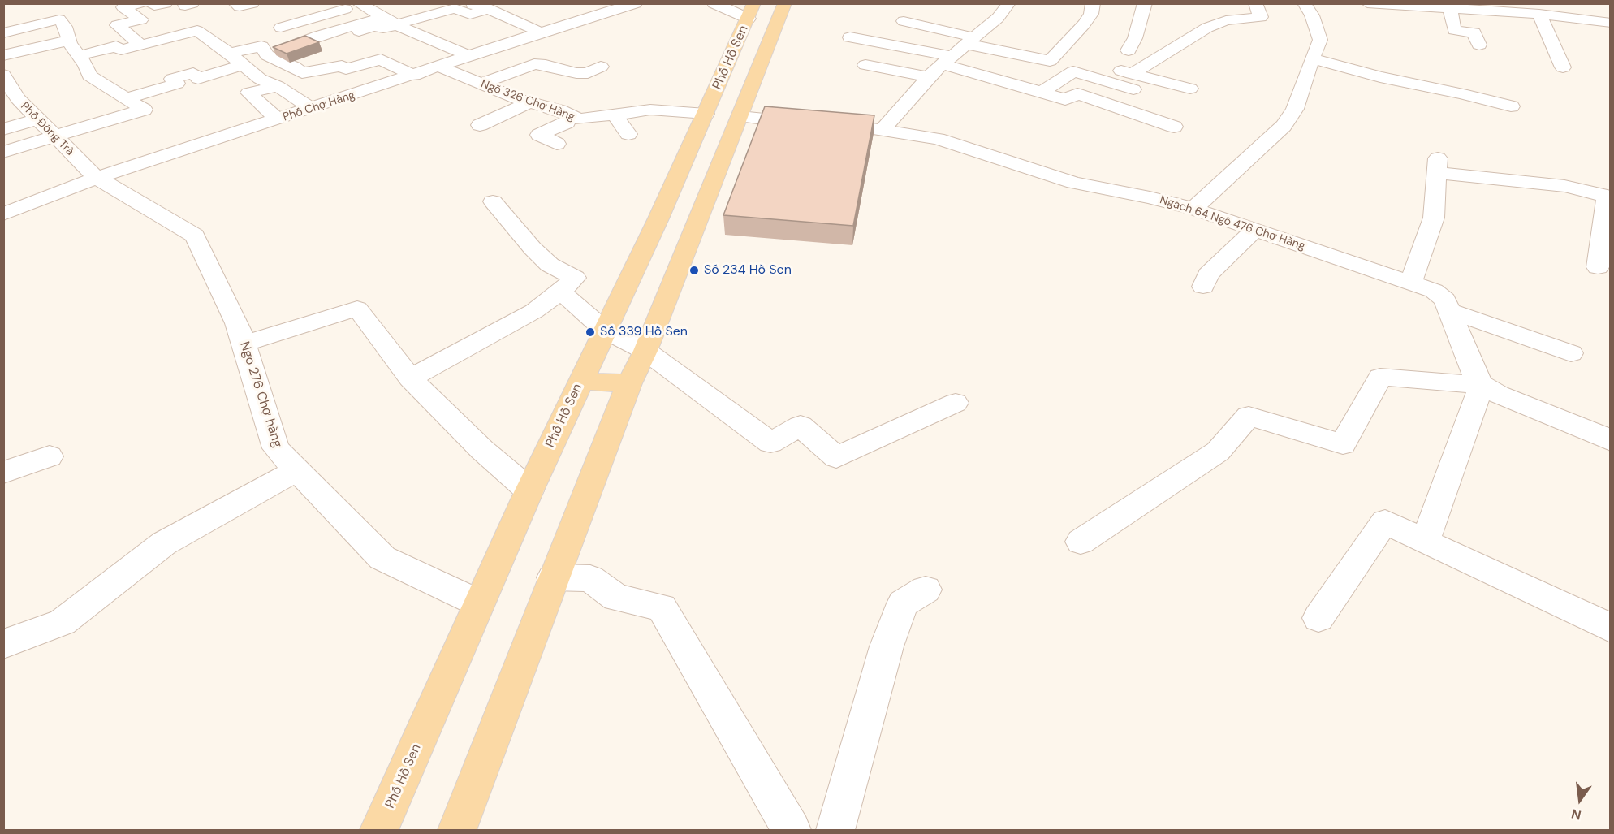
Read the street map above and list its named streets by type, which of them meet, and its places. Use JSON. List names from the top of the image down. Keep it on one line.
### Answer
{"streets":{"main road":["Phố Hồ Sen"],"street":["Ngõ 326 Chợ Hàng","Phố Chợ Hàng","Phố Đông Trà","Ngách 64 Ngõ 476 Chợ Hàng","Ngo 276 Chợ hàng"]},"crossings":[["Phố Hồ Sen","Ngõ 326 Chợ Hàng"],["Phố Hồ Sen","Ngo 276 Chợ hàng"],["Ngõ 326 Chợ Hàng","Phố Chợ Hàng"],["Phố Chợ Hàng","Phố Đông Trà"],["Phố Chợ Hàng","Ngo 276 Chợ hàng"],["Phố Đông Trà","Ngo 276 Chợ hàng"]],"places":["Số 234 Hồ Sen","Số 339 Hồ Sen"],"north":"bottom"}
